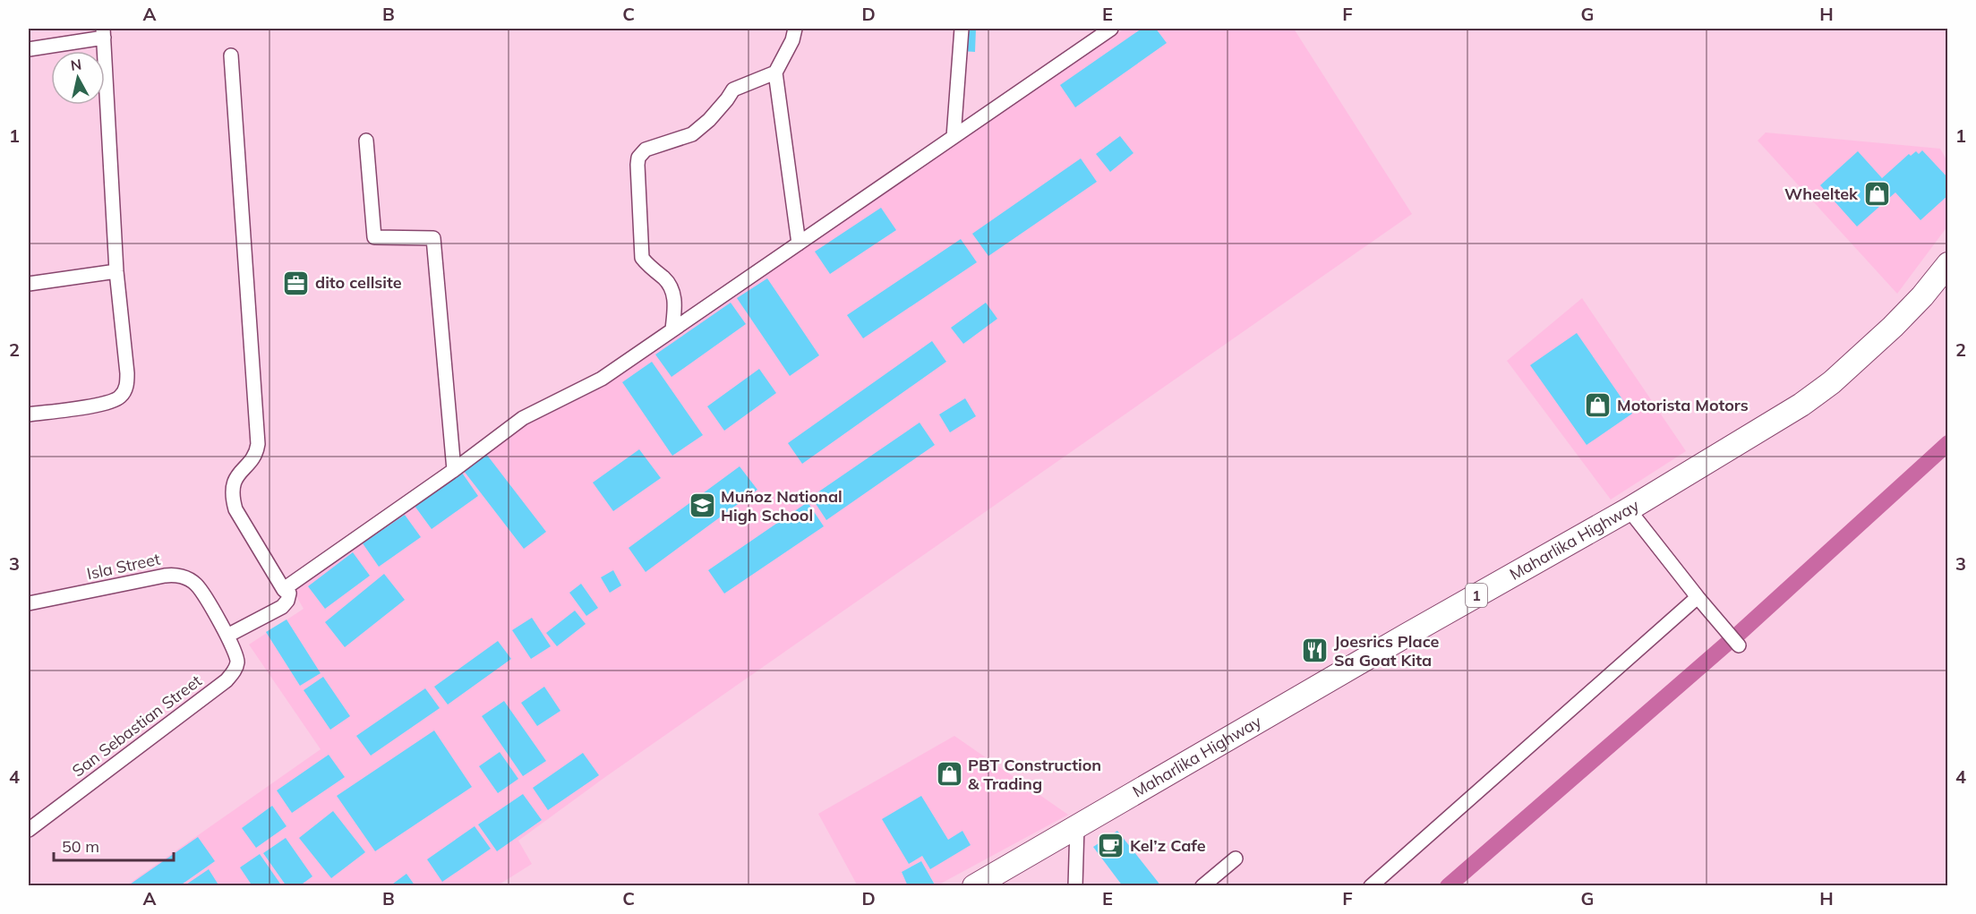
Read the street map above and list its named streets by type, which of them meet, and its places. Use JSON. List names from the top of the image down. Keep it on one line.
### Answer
{"streets":{"highway":["Maharlika Highway","1"],"street":["Isla Street","San Sebastian Street"]},"crossings":[["Isla Street","San Sebastian Street"]],"places":{"shop":["Wheeltek","Motorista Motors","PBT Construction & Trading"],"office":["dito cellsite"],"school or university":["Muñoz National High School"],"restaurant":["Joesrics Place Sa Goat Kita"],"cafe":["Kel’z Cafe"]},"scale_bar":"50 m","north":"top","grid":{"columns":["A","B","C","D","E","F","G","H"],"rows":["1","2","3","4"]}}
